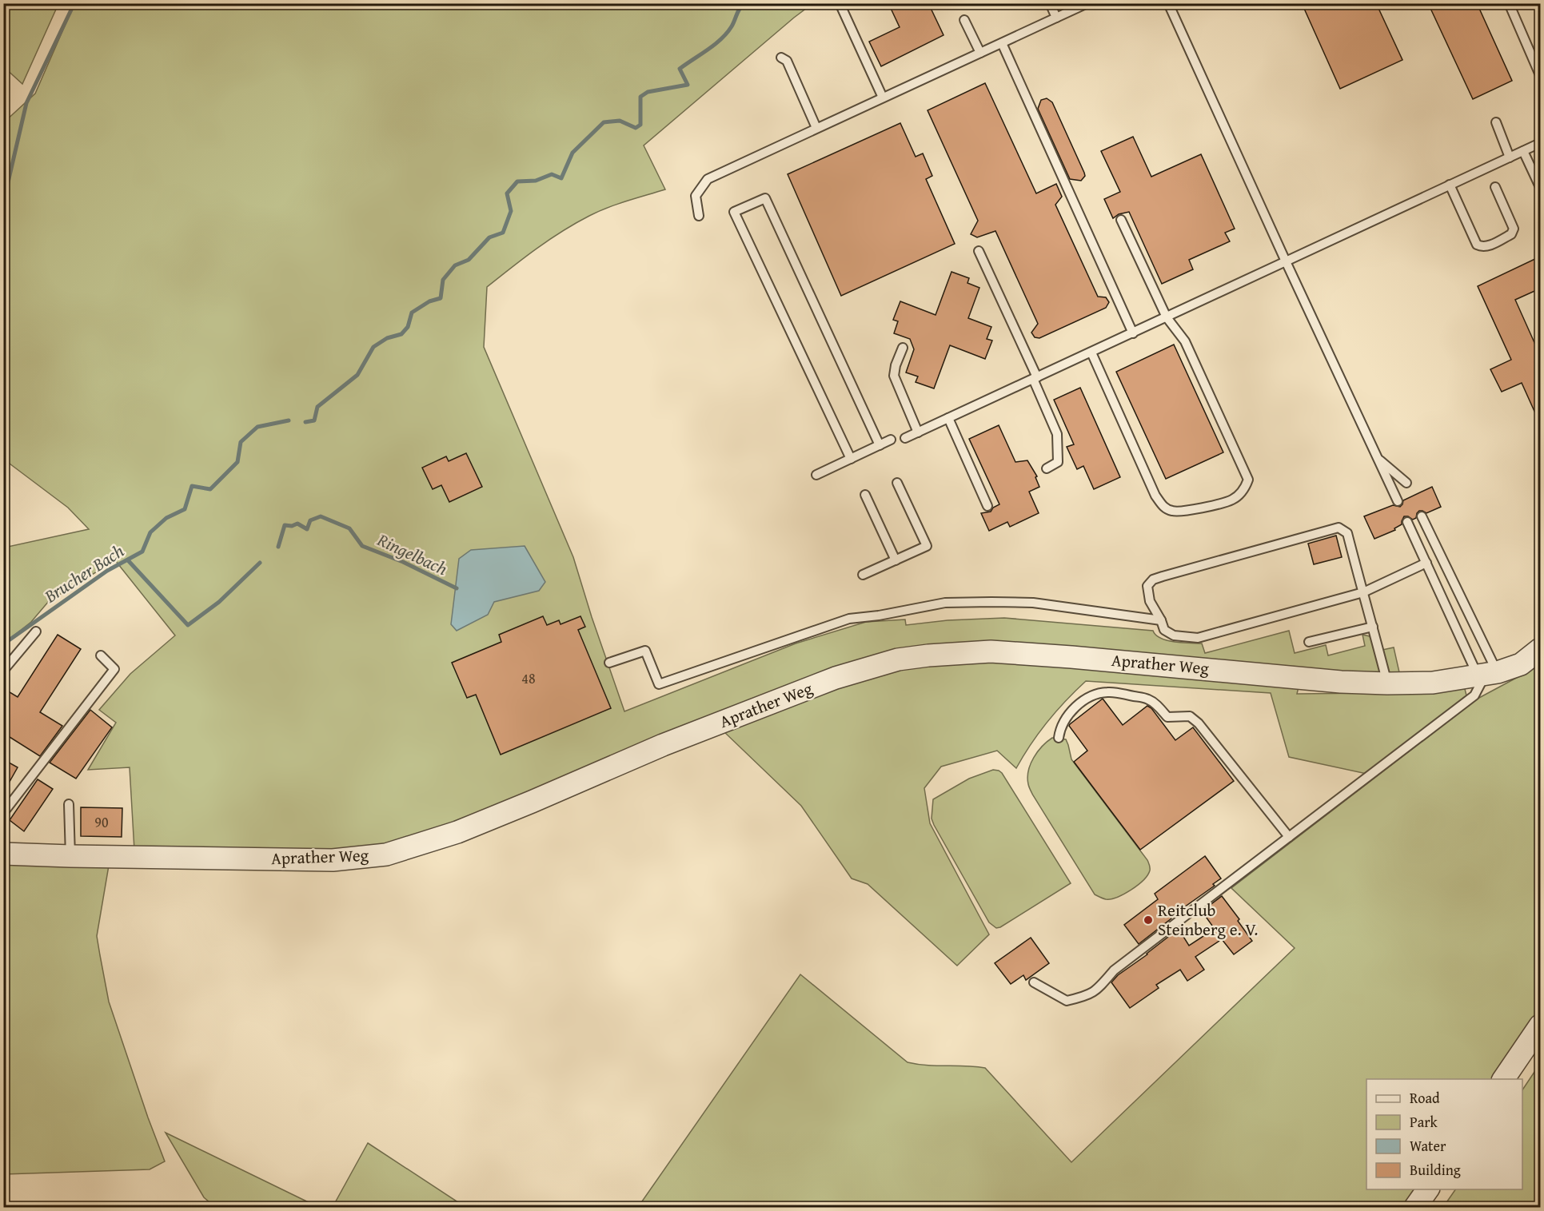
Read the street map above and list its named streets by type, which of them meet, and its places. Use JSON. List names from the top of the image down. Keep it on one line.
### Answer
{"streets":{"street":["Aprather Weg"]},"water":["Ringelbach","Brucher Bach"],"places":["Reitclub Steinberg e. V."],"house_numbers":["48","90"],"legend":["Road","Park","Water","Building"]}
